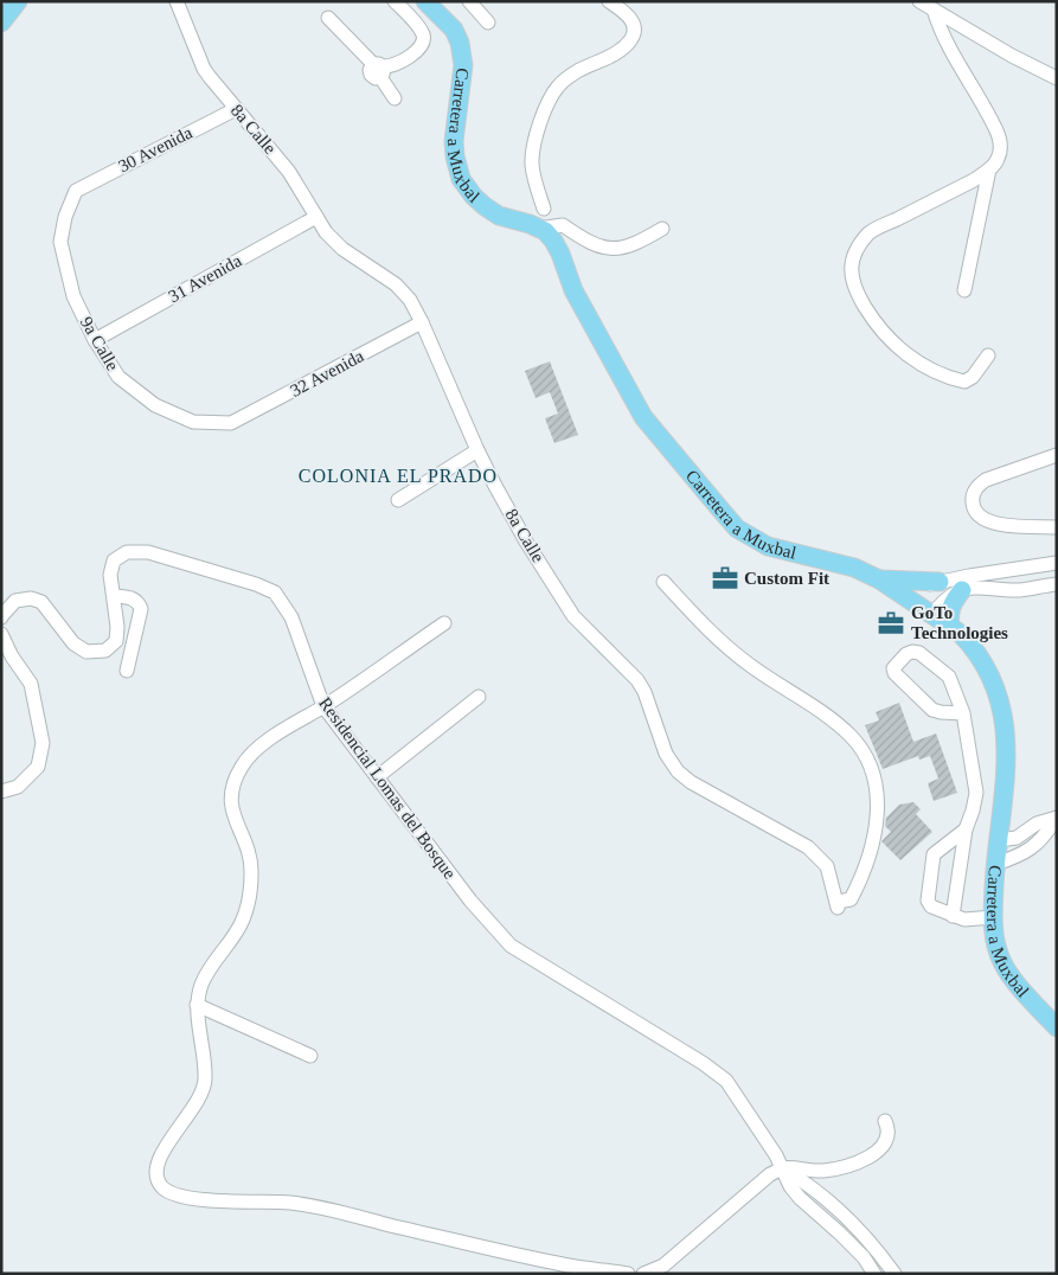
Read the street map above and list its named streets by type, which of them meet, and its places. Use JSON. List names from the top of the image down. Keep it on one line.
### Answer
{"streets":{"main road":["Carretera a Muxbal"],"street":["8a Calle","30 Avenida","31 Avenida","9a Calle","32 Avenida","Residencial Lomas del Bosque"]},"crossings":[["8a Calle","30 Avenida"],["8a Calle","31 Avenida"],["8a Calle","32 Avenida"],["30 Avenida","9a Calle"],["31 Avenida","9a Calle"],["9a Calle","32 Avenida"]],"districts":["COLONIA EL PRADO"],"places":{"office":["Custom Fit","GoTo Technologies"]}}
